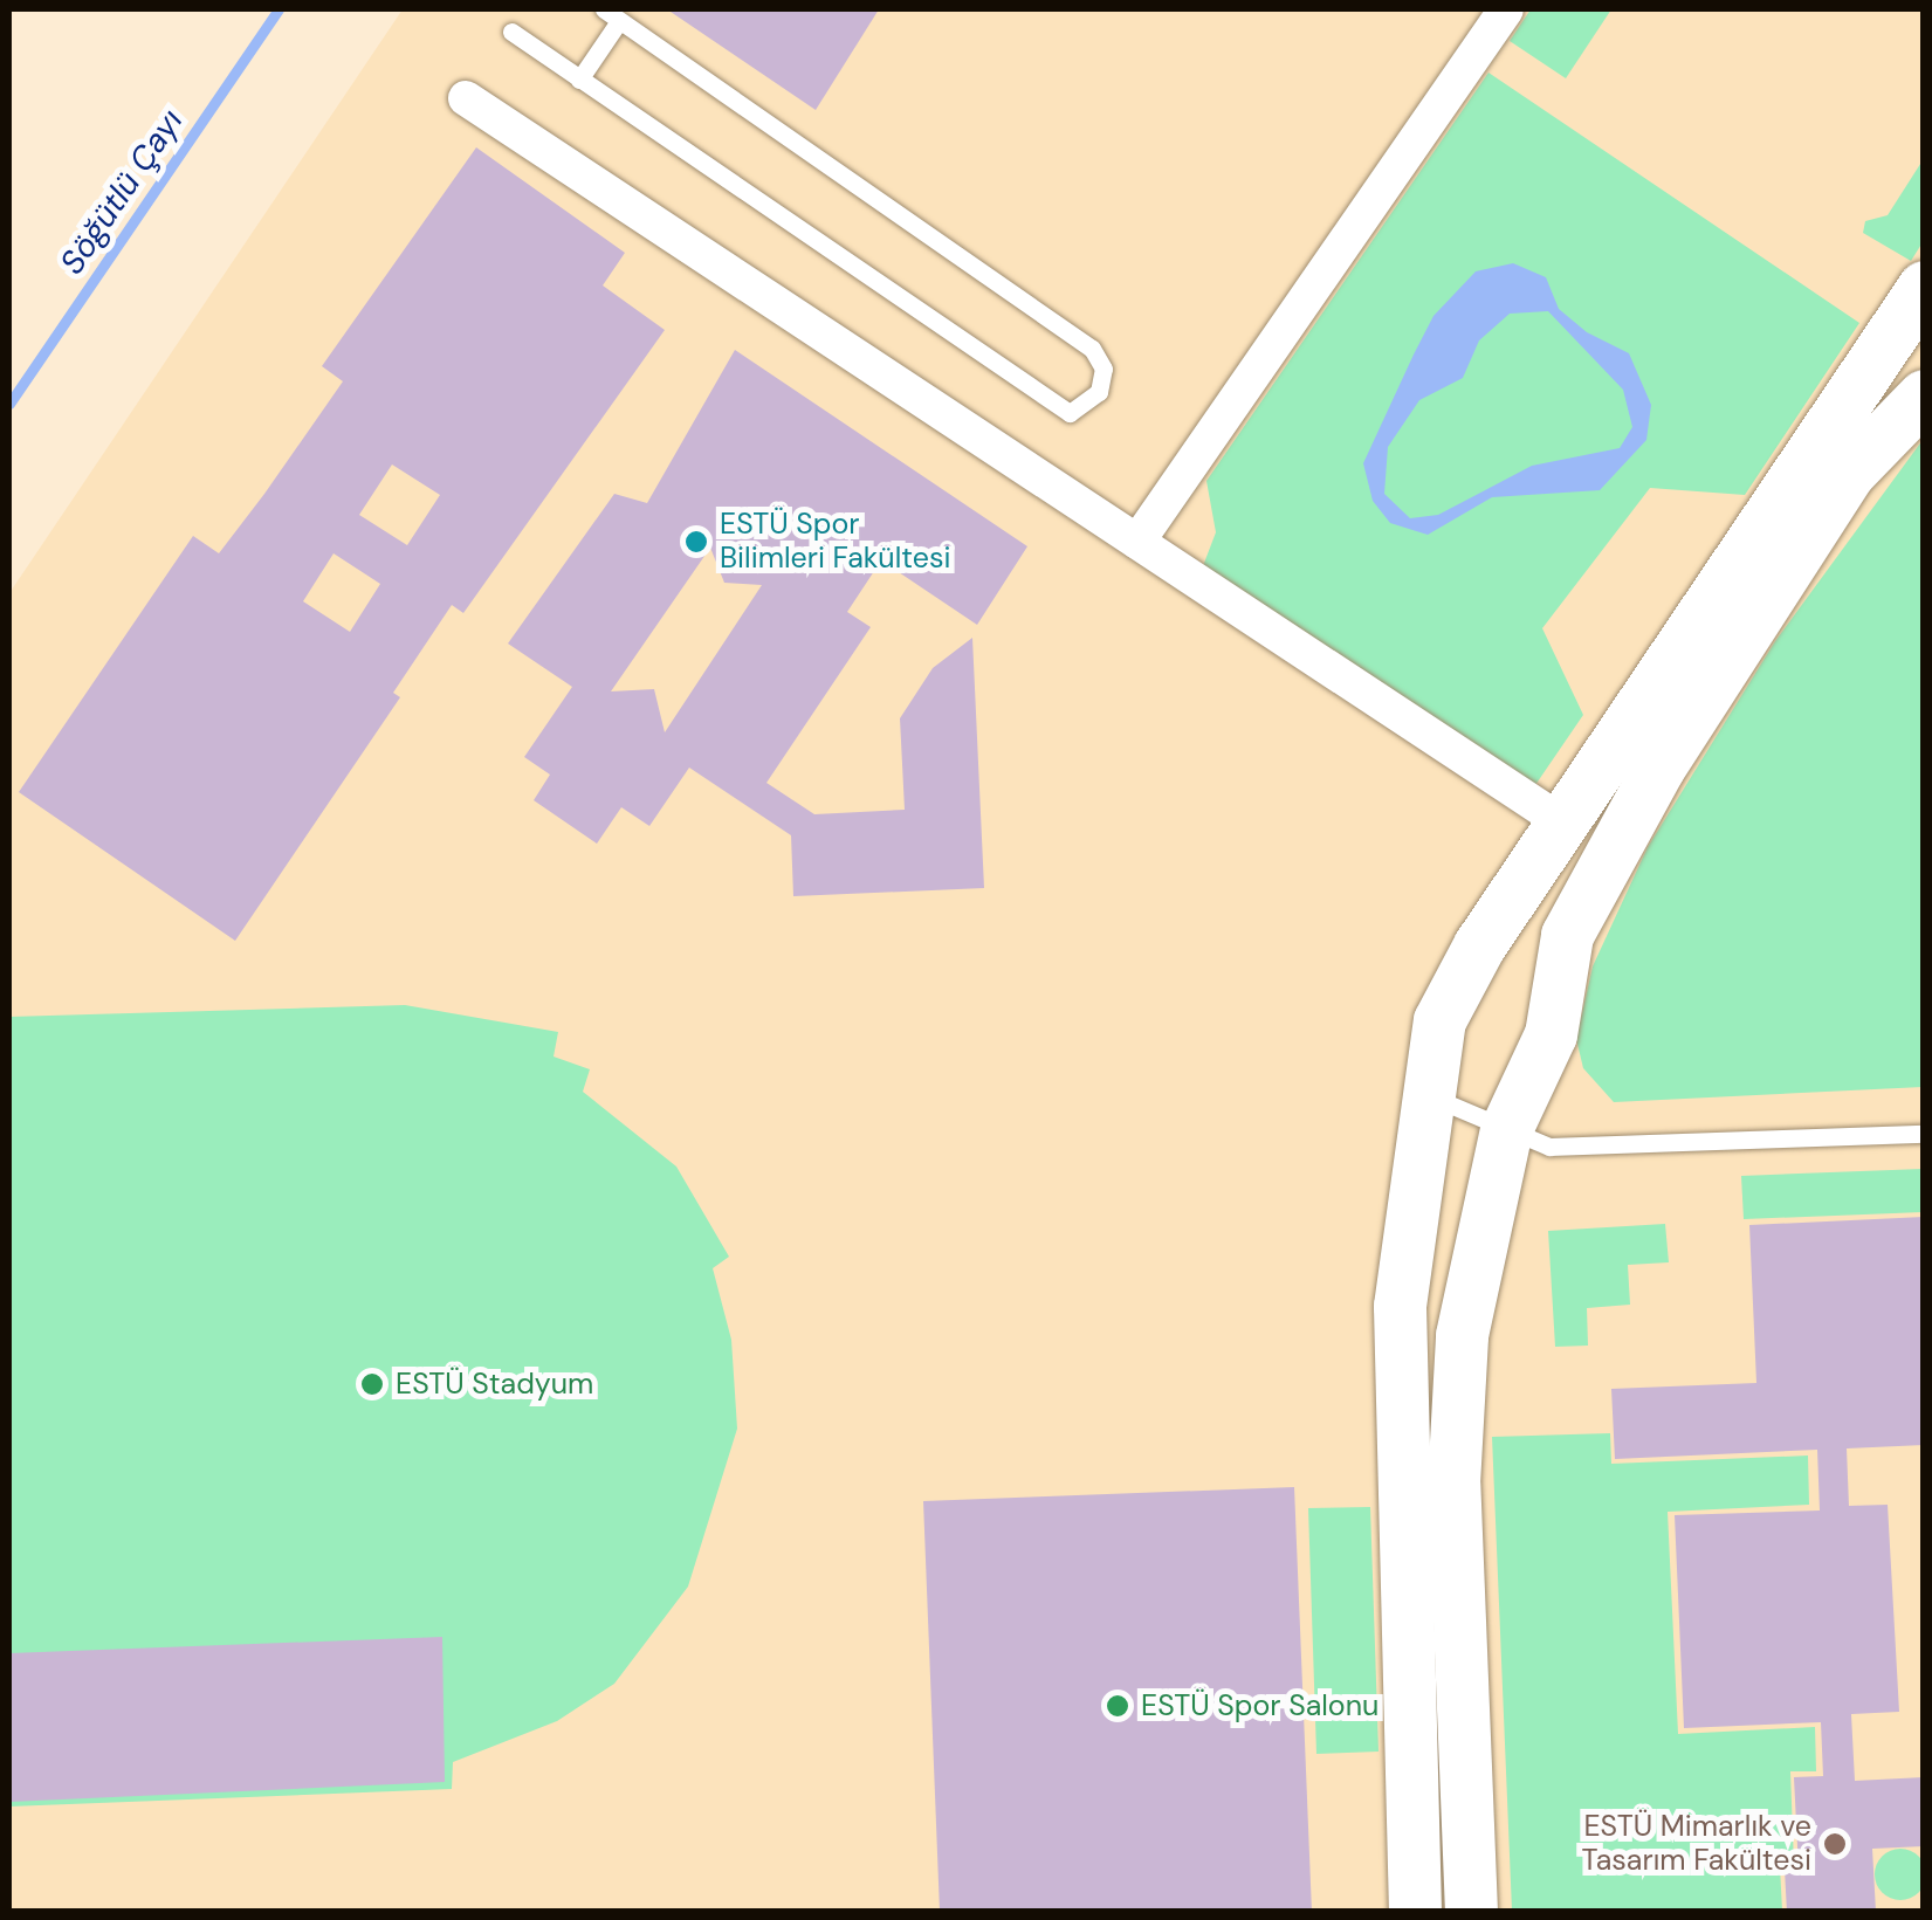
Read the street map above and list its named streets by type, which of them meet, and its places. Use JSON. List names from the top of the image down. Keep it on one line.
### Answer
{"water":["Söğütlü Çayı"],"places":["ESTÜ Spor Bilimleri Fakültesi","ESTÜ Stadyum","ESTÜ Spor Salonu","ESTÜ Mimarlık ve Tasarım Fakültesi"]}
